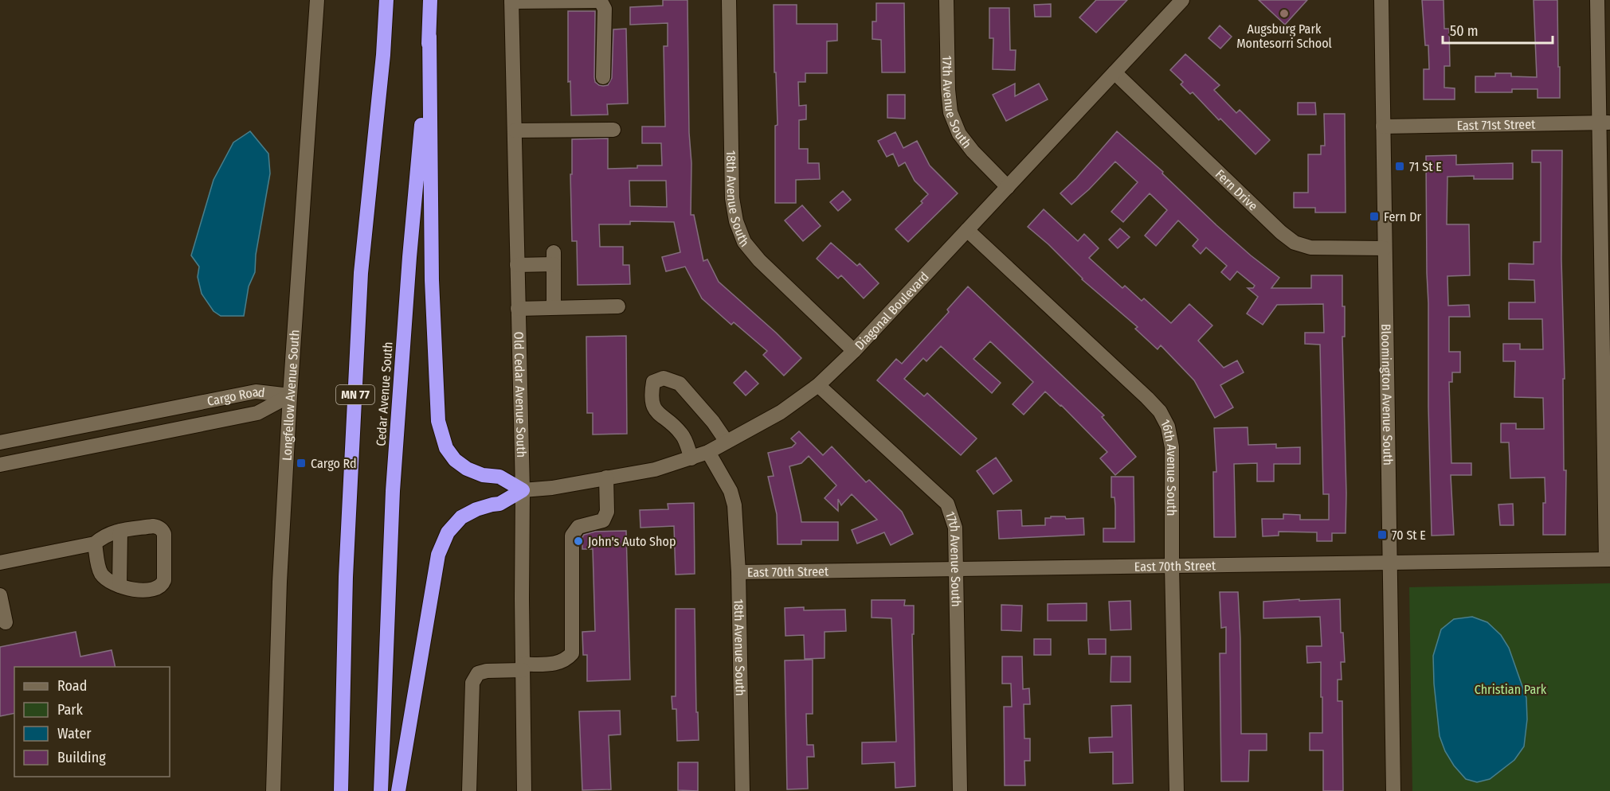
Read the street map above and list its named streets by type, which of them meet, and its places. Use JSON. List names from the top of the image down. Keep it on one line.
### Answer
{"streets":{"highway":["Cedar Avenue South","MN 77"],"street":["17th Avenue South","East 71st Street","Fern Drive","18th Avenue South","Diagonal Boulevard","Longfellow Avenue South","Old Cedar Avenue South","Bloomington Avenue South","Cargo Road","16th Avenue South","East 70th Street"]},"crossings":[["17th Avenue South","Diagonal Boulevard"],["17th Avenue South","East 70th Street"],["East 71st Street","Bloomington Avenue South"],["Fern Drive","Diagonal Boulevard"],["Fern Drive","Bloomington Avenue South"],["18th Avenue South","Diagonal Boulevard"],["18th Avenue South","East 70th Street"],["Diagonal Boulevard","Old Cedar Avenue South"],["Diagonal Boulevard","16th Avenue South"],["Longfellow Avenue South","Cargo Road"],["Bloomington Avenue South","East 70th Street"],["16th Avenue South","East 70th Street"]],"parks":["Christian Park"],"places":{"other":["Augsburg Park Montesorri School","John's Auto Shop"],"transit":["71 St E","Fern Dr","Cargo Rd","70 St E"]},"legend":["Road","Park","Water","Building"],"scale_bar":"50 m"}
